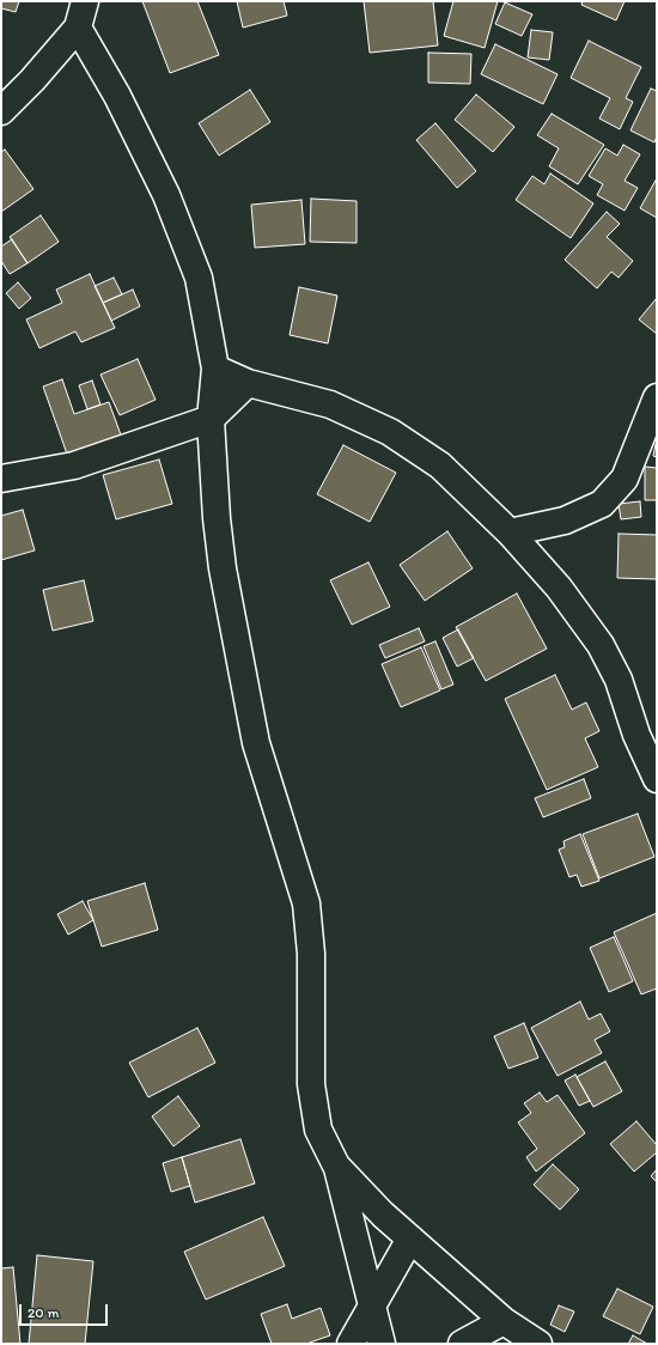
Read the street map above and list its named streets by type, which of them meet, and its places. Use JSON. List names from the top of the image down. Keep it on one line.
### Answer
{"scale_bar":"20 m"}
